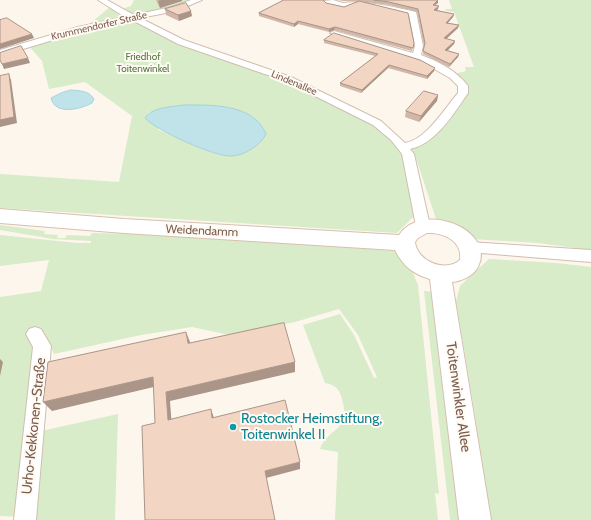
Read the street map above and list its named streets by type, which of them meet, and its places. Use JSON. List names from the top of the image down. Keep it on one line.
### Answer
{"streets":{"street":["Krummendorfer Straße","Lindenallee","Weidendamm","Toitenwinkler Allee","Urho-Kekkonen-Straße"]},"crossings":[["Krummendorfer Straße","Lindenallee"],["Lindenallee","Weidendamm"],["Lindenallee","Toitenwinkler Allee"],["Weidendamm","Toitenwinkler Allee"]],"parks":["Friedhof Toitenwinkel"],"places":["Rostocker Heimstiftung, Toitenwinkel II"]}
